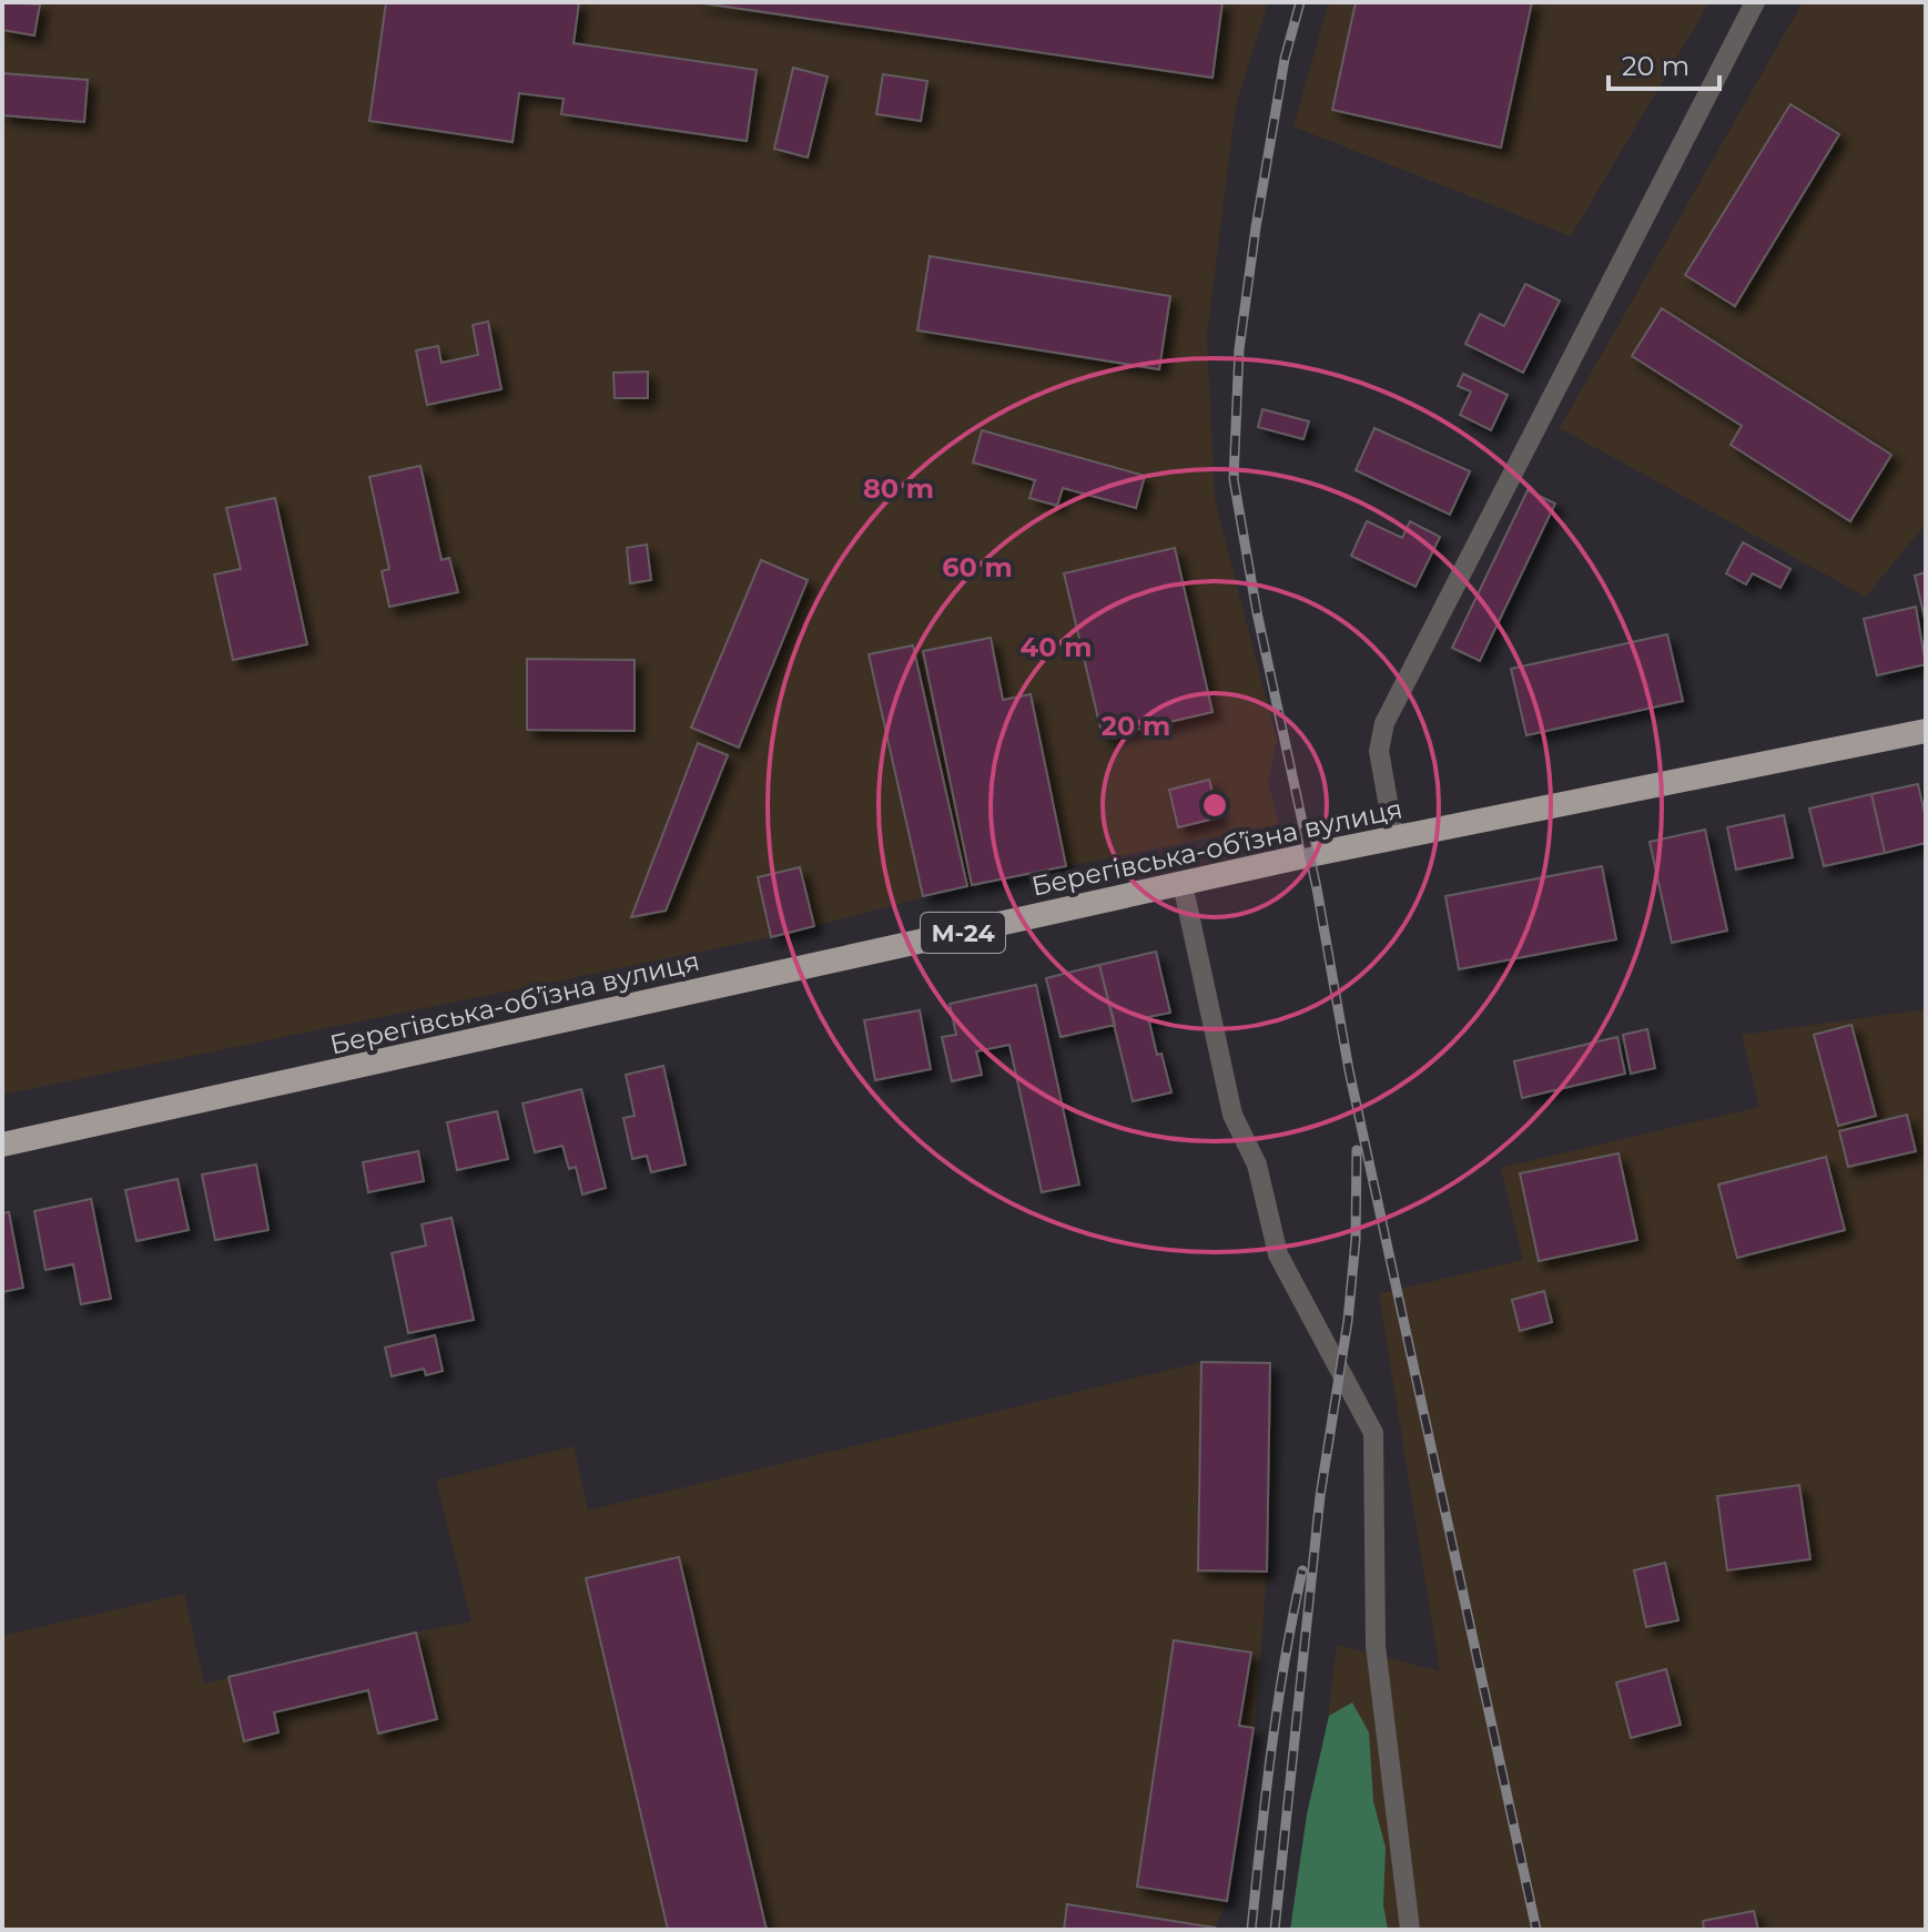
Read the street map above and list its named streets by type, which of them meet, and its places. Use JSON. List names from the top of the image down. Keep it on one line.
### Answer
{"streets":{"highway":["Берегівська-обʼїзна вулиця","М-24"]},"scale_bar":"20 m","rings":["80 m","60 m","40 m","20 m"]}
